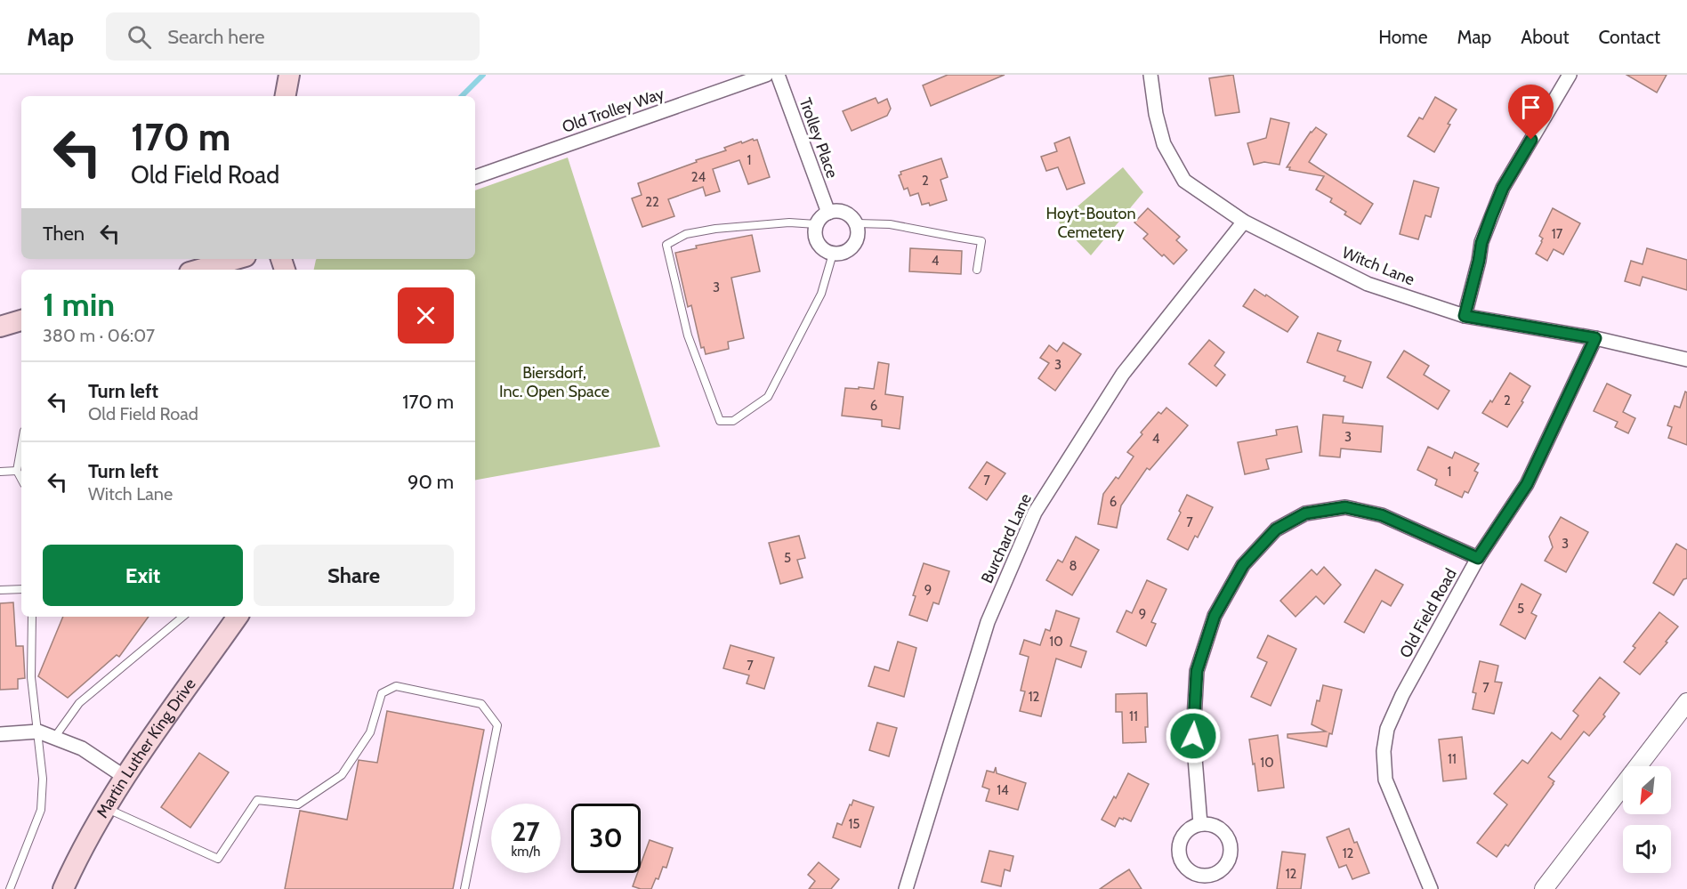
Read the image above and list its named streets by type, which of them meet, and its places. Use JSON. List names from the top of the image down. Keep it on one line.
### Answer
{"streets":{"main road":["Martin Luther King Drive"],"street":["Old Trolley Way","Trolley Place","Witch Lane","Burchard Lane","Old Field Road"]},"crossings":[["Witch Lane","Burchard Lane"],["Witch Lane","Old Field Road"]],"parks":["Hoyt-Bouton Cemetery","Biersdorf, Inc. Open Space"],"house_numbers":["1","24","2","22","17","4","3","3","2","6","3","4","1","7","6","7","3","5","8","9","5","9","10","7","7","12","11","11","10","14","15","12","12"],"north":"bottom left","page":{"header":"Map","search":"Search here","nav":["Home","Map","About","Contact"],"turn":["170 m","Old Field Road"],"then":"Then","heading":["1 min","380 m · 06:07"],"list":[{"name":"Turn left","note":"Old Field Road","value":"170 m"},{"name":"Turn left","note":"Witch Lane","value":"90 m"}],"buttons":["Exit","Share"],"speed":"27 km/h","limit":"30"}}
